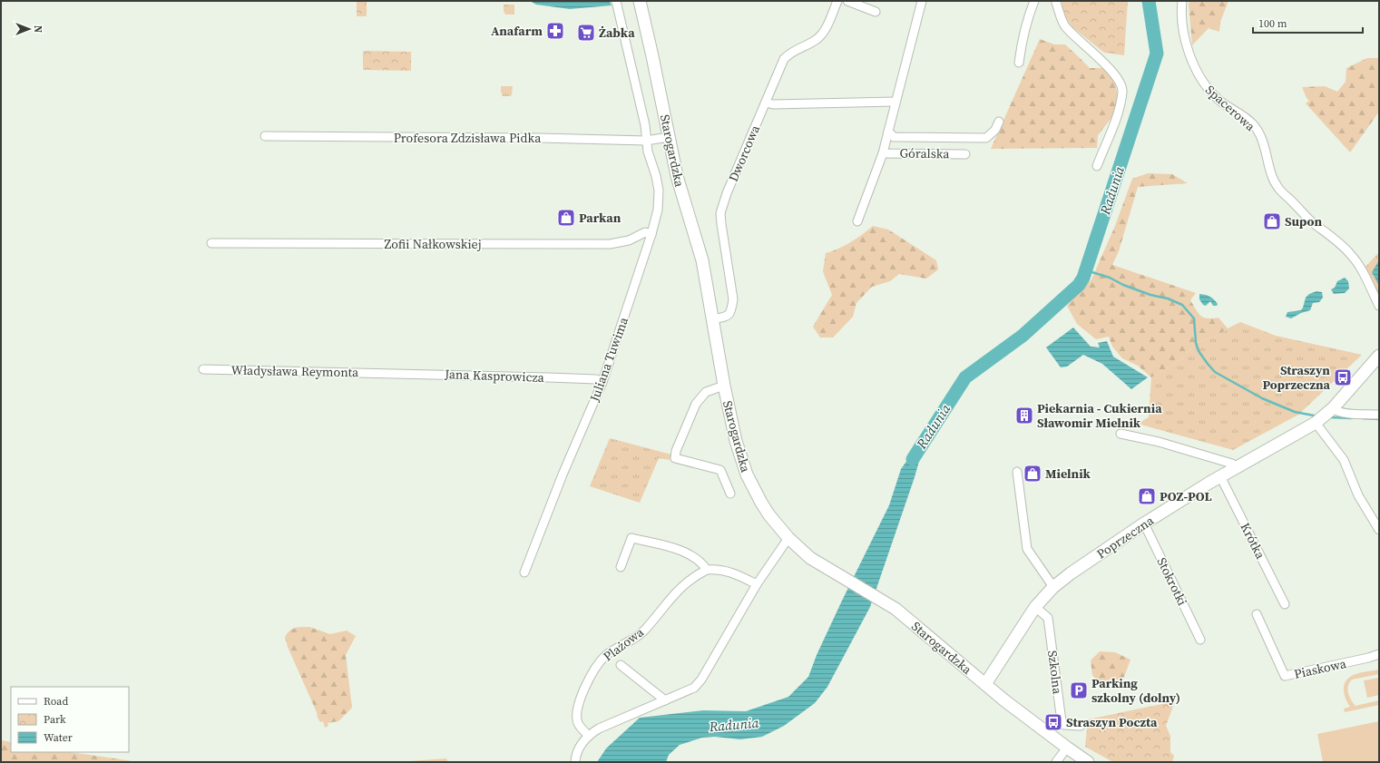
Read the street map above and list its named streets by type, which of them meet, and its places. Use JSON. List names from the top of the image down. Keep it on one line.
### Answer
{"streets":{"main road":["Starogardzka","Poprzeczna"],"street":["Spacerowa","Profesora Zdzisława Pidka","Dworcowa","Góralska","Zofii Nałkowskiej","Juliana Tuwima","Władysława Reymonta","Jana Kasprowicza","Krótka","Stokrotki","Plażowa","Piaskowa","Szkolna"]},"crossings":[["Profesora Zdzisława Pidka","Starogardzka"],["Profesora Zdzisława Pidka","Juliana Tuwima"],["Starogardzka","Dworcowa"],["Starogardzka","Poprzeczna"],["Zofii Nałkowskiej","Juliana Tuwima"],["Juliana Tuwima","Jana Kasprowicza"],["Władysława Reymonta","Jana Kasprowicza"],["Poprzeczna","Krótka"],["Poprzeczna","Stokrotki"],["Poprzeczna","Szkolna"]],"water":["Radunia"],"places":{"pharmacy":["Anafarm"],"supermarket":["Żabka"],"shop":["Parkan","Supon","Mielnik","POZ-POL"],"bus stop":["Straszyn Poprzeczna","Straszyn Poczta"],"building":["Piekarnia - Cukiernia Sławomir Mielnik"],"parking":["Parking szkolny (dolny)"]},"legend":["Road","Park","Water"],"scale_bar":"100 m","north":"right"}
